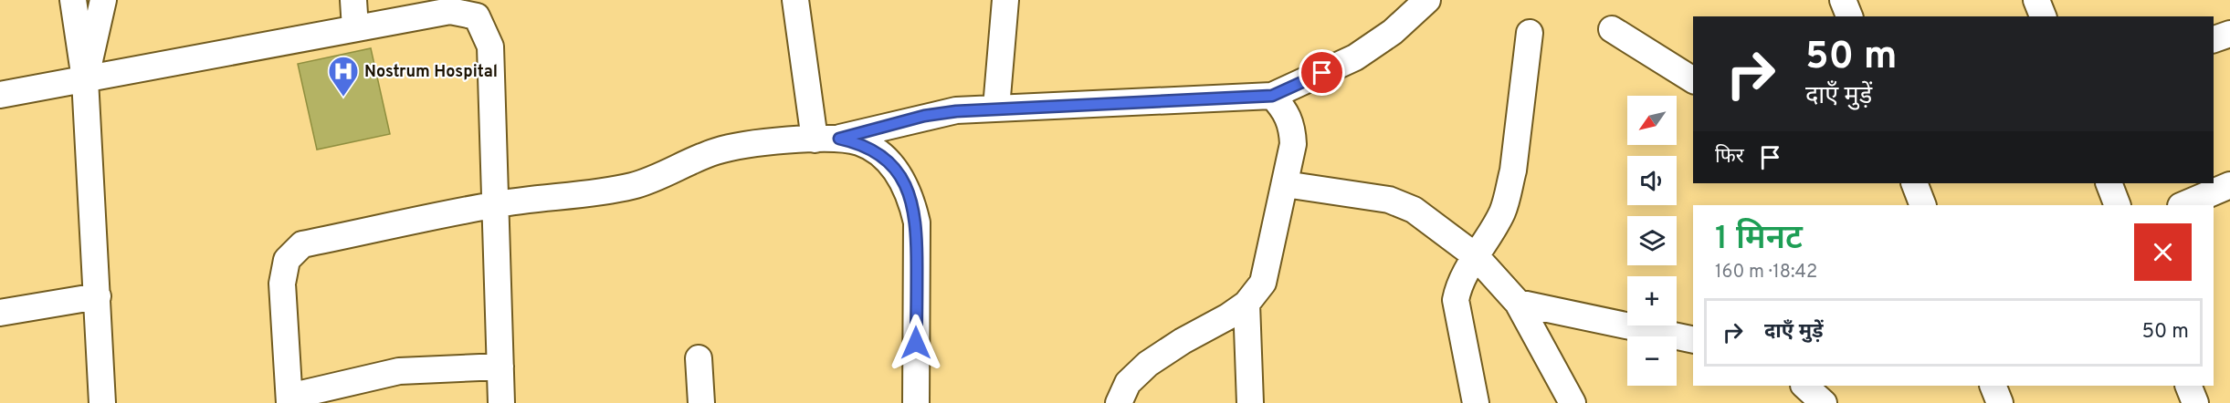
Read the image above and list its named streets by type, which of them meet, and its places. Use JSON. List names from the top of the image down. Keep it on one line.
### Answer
{"places":{"hospital":["Nostrum Hospital"]},"north":"bottom left","page":{"turn":["50 m","दाएँ मुड़ें"],"map_buttons":["+","−"],"then":"फिर","heading":["1 मिनट","160 m · 18:42"],"list":[{"name":"दाएँ मुड़ें","value":"50 m"}]}}
